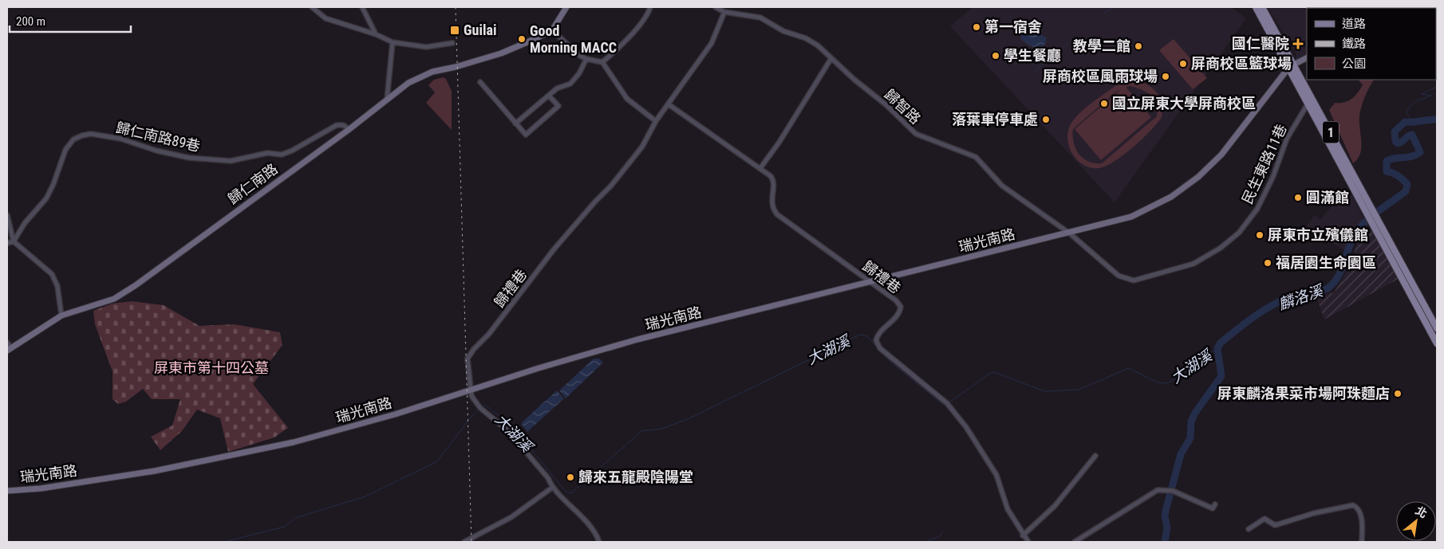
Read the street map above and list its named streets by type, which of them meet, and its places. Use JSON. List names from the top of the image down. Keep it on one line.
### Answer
{"streets":{"main road":["1"],"street":["歸智路","歸仁南路89巷","民生東路11巷","歸仁南路","瑞光南路","歸禮巷"]},"crossings":[["歸智路","民生東路11巷"],["歸智路","瑞光南路"],["歸智路","歸禮巷"],["1","民生東路11巷"],["1","瑞光南路"],["歸仁南路89巷","歸仁南路"],["民生東路11巷","瑞光南路"],["瑞光南路","歸禮巷"]],"water":["麟洛溪","大湖溪"],"parks":["屏東市第十四公墓"],"places":{"other":["第一宿舍","Good Morning MACC","教學二館","學生餐廳","屏商校區籃球場","屏商校區風雨球場","國立屏東大學屏商校區","落葉車停車處","圓滿館","屏東市立殯儀館","福居園生命園區","屏東麟洛果菜市場阿珠麵店","歸來五龍殿陰陽堂"],"transit":["Guilai"],"health":["國仁醫院"]},"legend":["道路","鐵路","公園"],"scale_bar":"200 m","north":"top right"}
